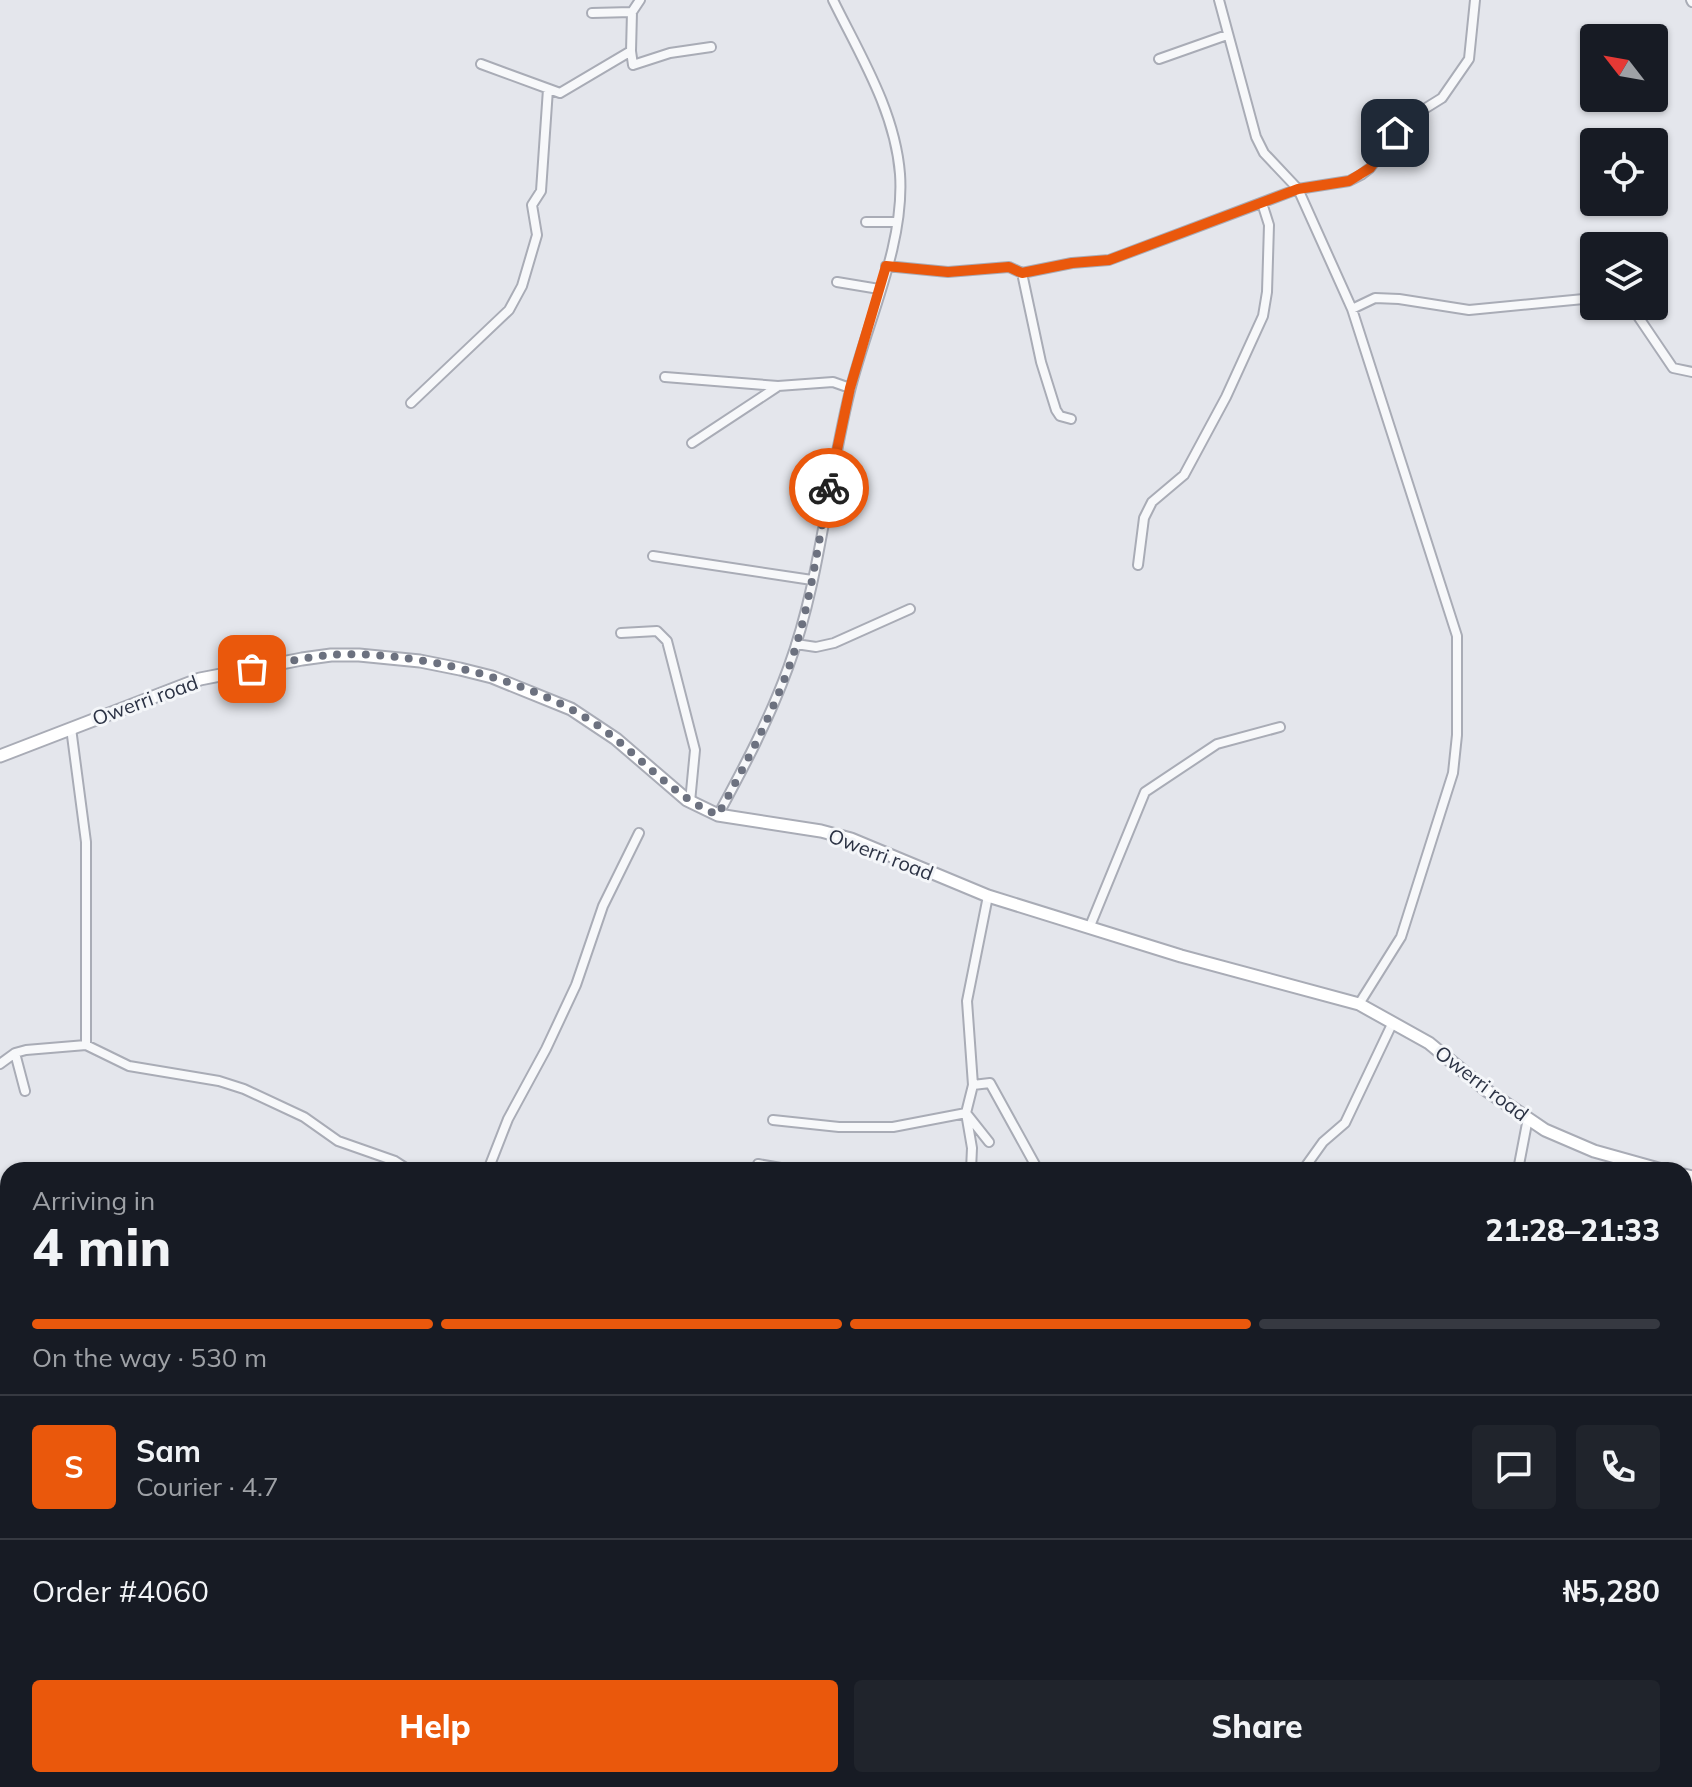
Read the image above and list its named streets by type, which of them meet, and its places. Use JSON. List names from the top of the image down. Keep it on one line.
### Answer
{"streets":{"main road":["Owerri road"]},"north":"top left","page":{"heading":["4 min","Arriving in","21:28–21:33"],"panel":["Sam","Courier · 4.7","Order #4060","₦5,280"],"bar":"On the way · 530 m","round":"S","buttons":["Help","Share"]}}
